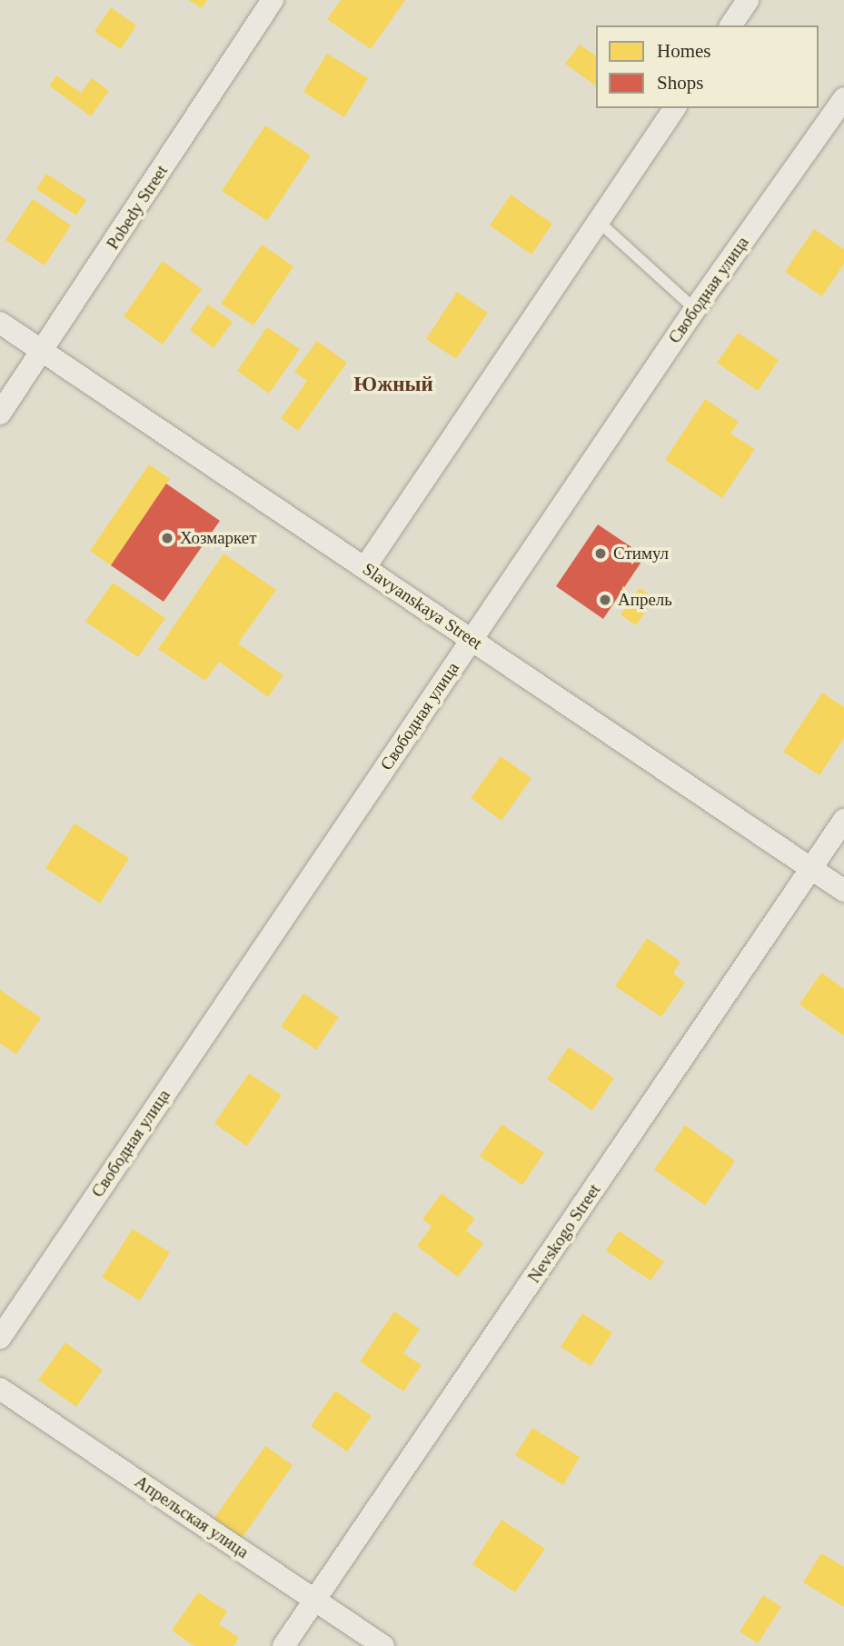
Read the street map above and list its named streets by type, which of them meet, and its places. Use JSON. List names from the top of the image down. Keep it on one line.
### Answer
{"streets":{"street":["Pobedy Street","Свободная улица","Slavyanskaya Street","Nevskogo Street","Апрельская улица"]},"crossings":[["Pobedy Street","Slavyanskaya Street"],["Свободная улица","Slavyanskaya Street"],["Slavyanskaya Street","Nevskogo Street"],["Nevskogo Street","Апрельская улица"]],"districts":["Южный"],"places":["Хозмаркет","Стимул","Апрель"],"legend":["Homes","Shops"]}
